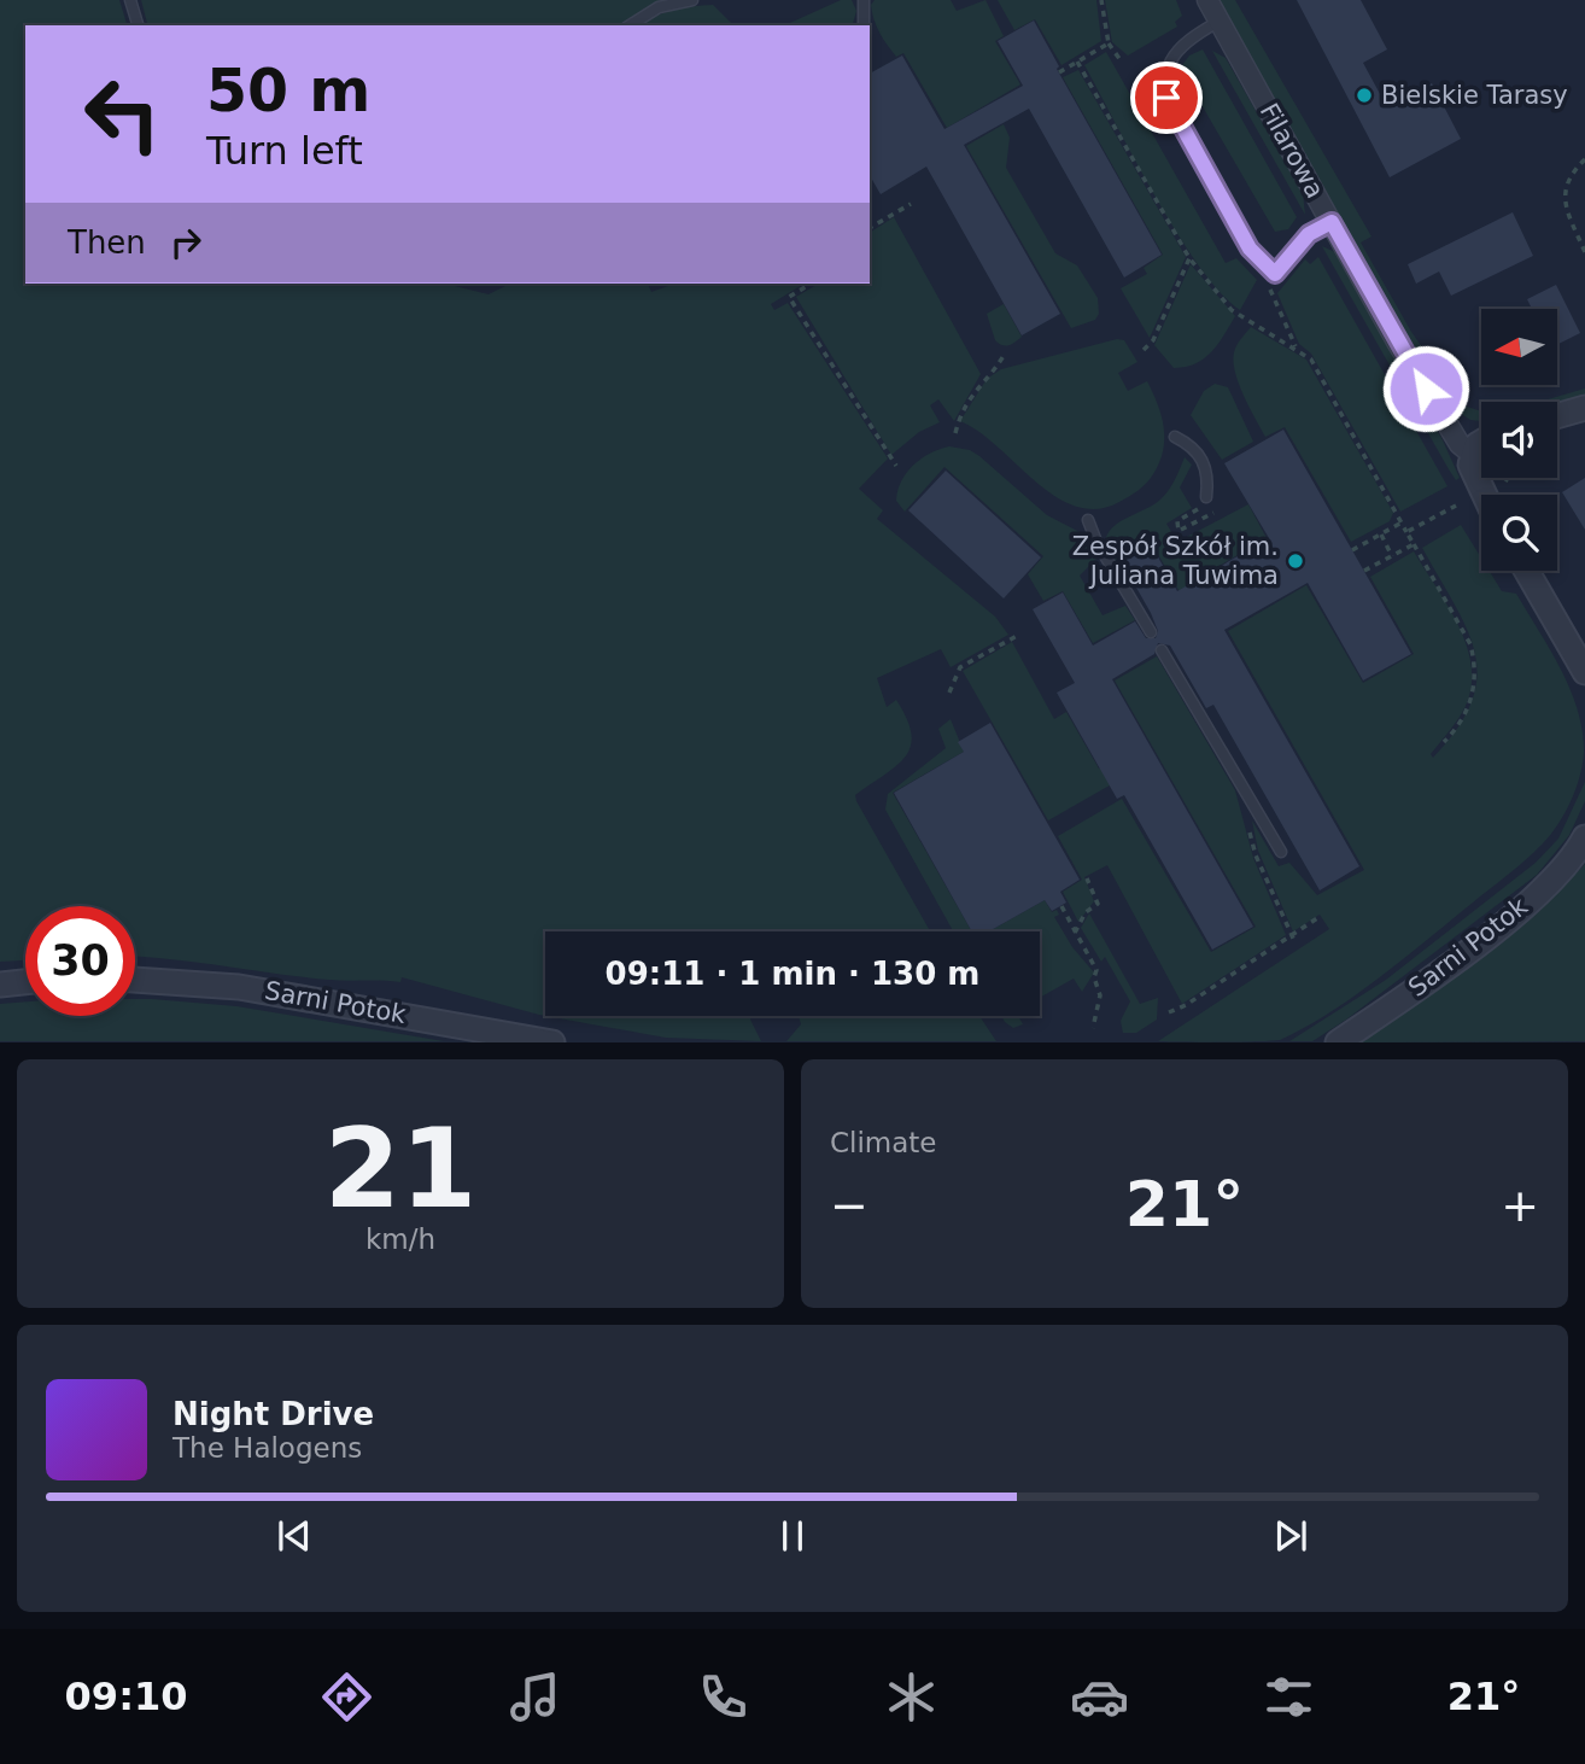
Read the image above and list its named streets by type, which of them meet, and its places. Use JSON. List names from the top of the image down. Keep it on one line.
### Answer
{"streets":{"street":["Filarowa","Sarni Potok"]},"places":["Bielskie Tarasy","Zespół Szkół im. Juliana Tuwima"],"north":"left","page":{"turn":["50 m","Turn left"],"then":"Then","limit":"30","trip":"09:11 · 1 min · 130 m","tile":[["21","km/h"],"Climate"],"heat":["−","21°","+"],"song":["Night Drive","The Halogens"],"tabs":["09:10","21°"]}}
